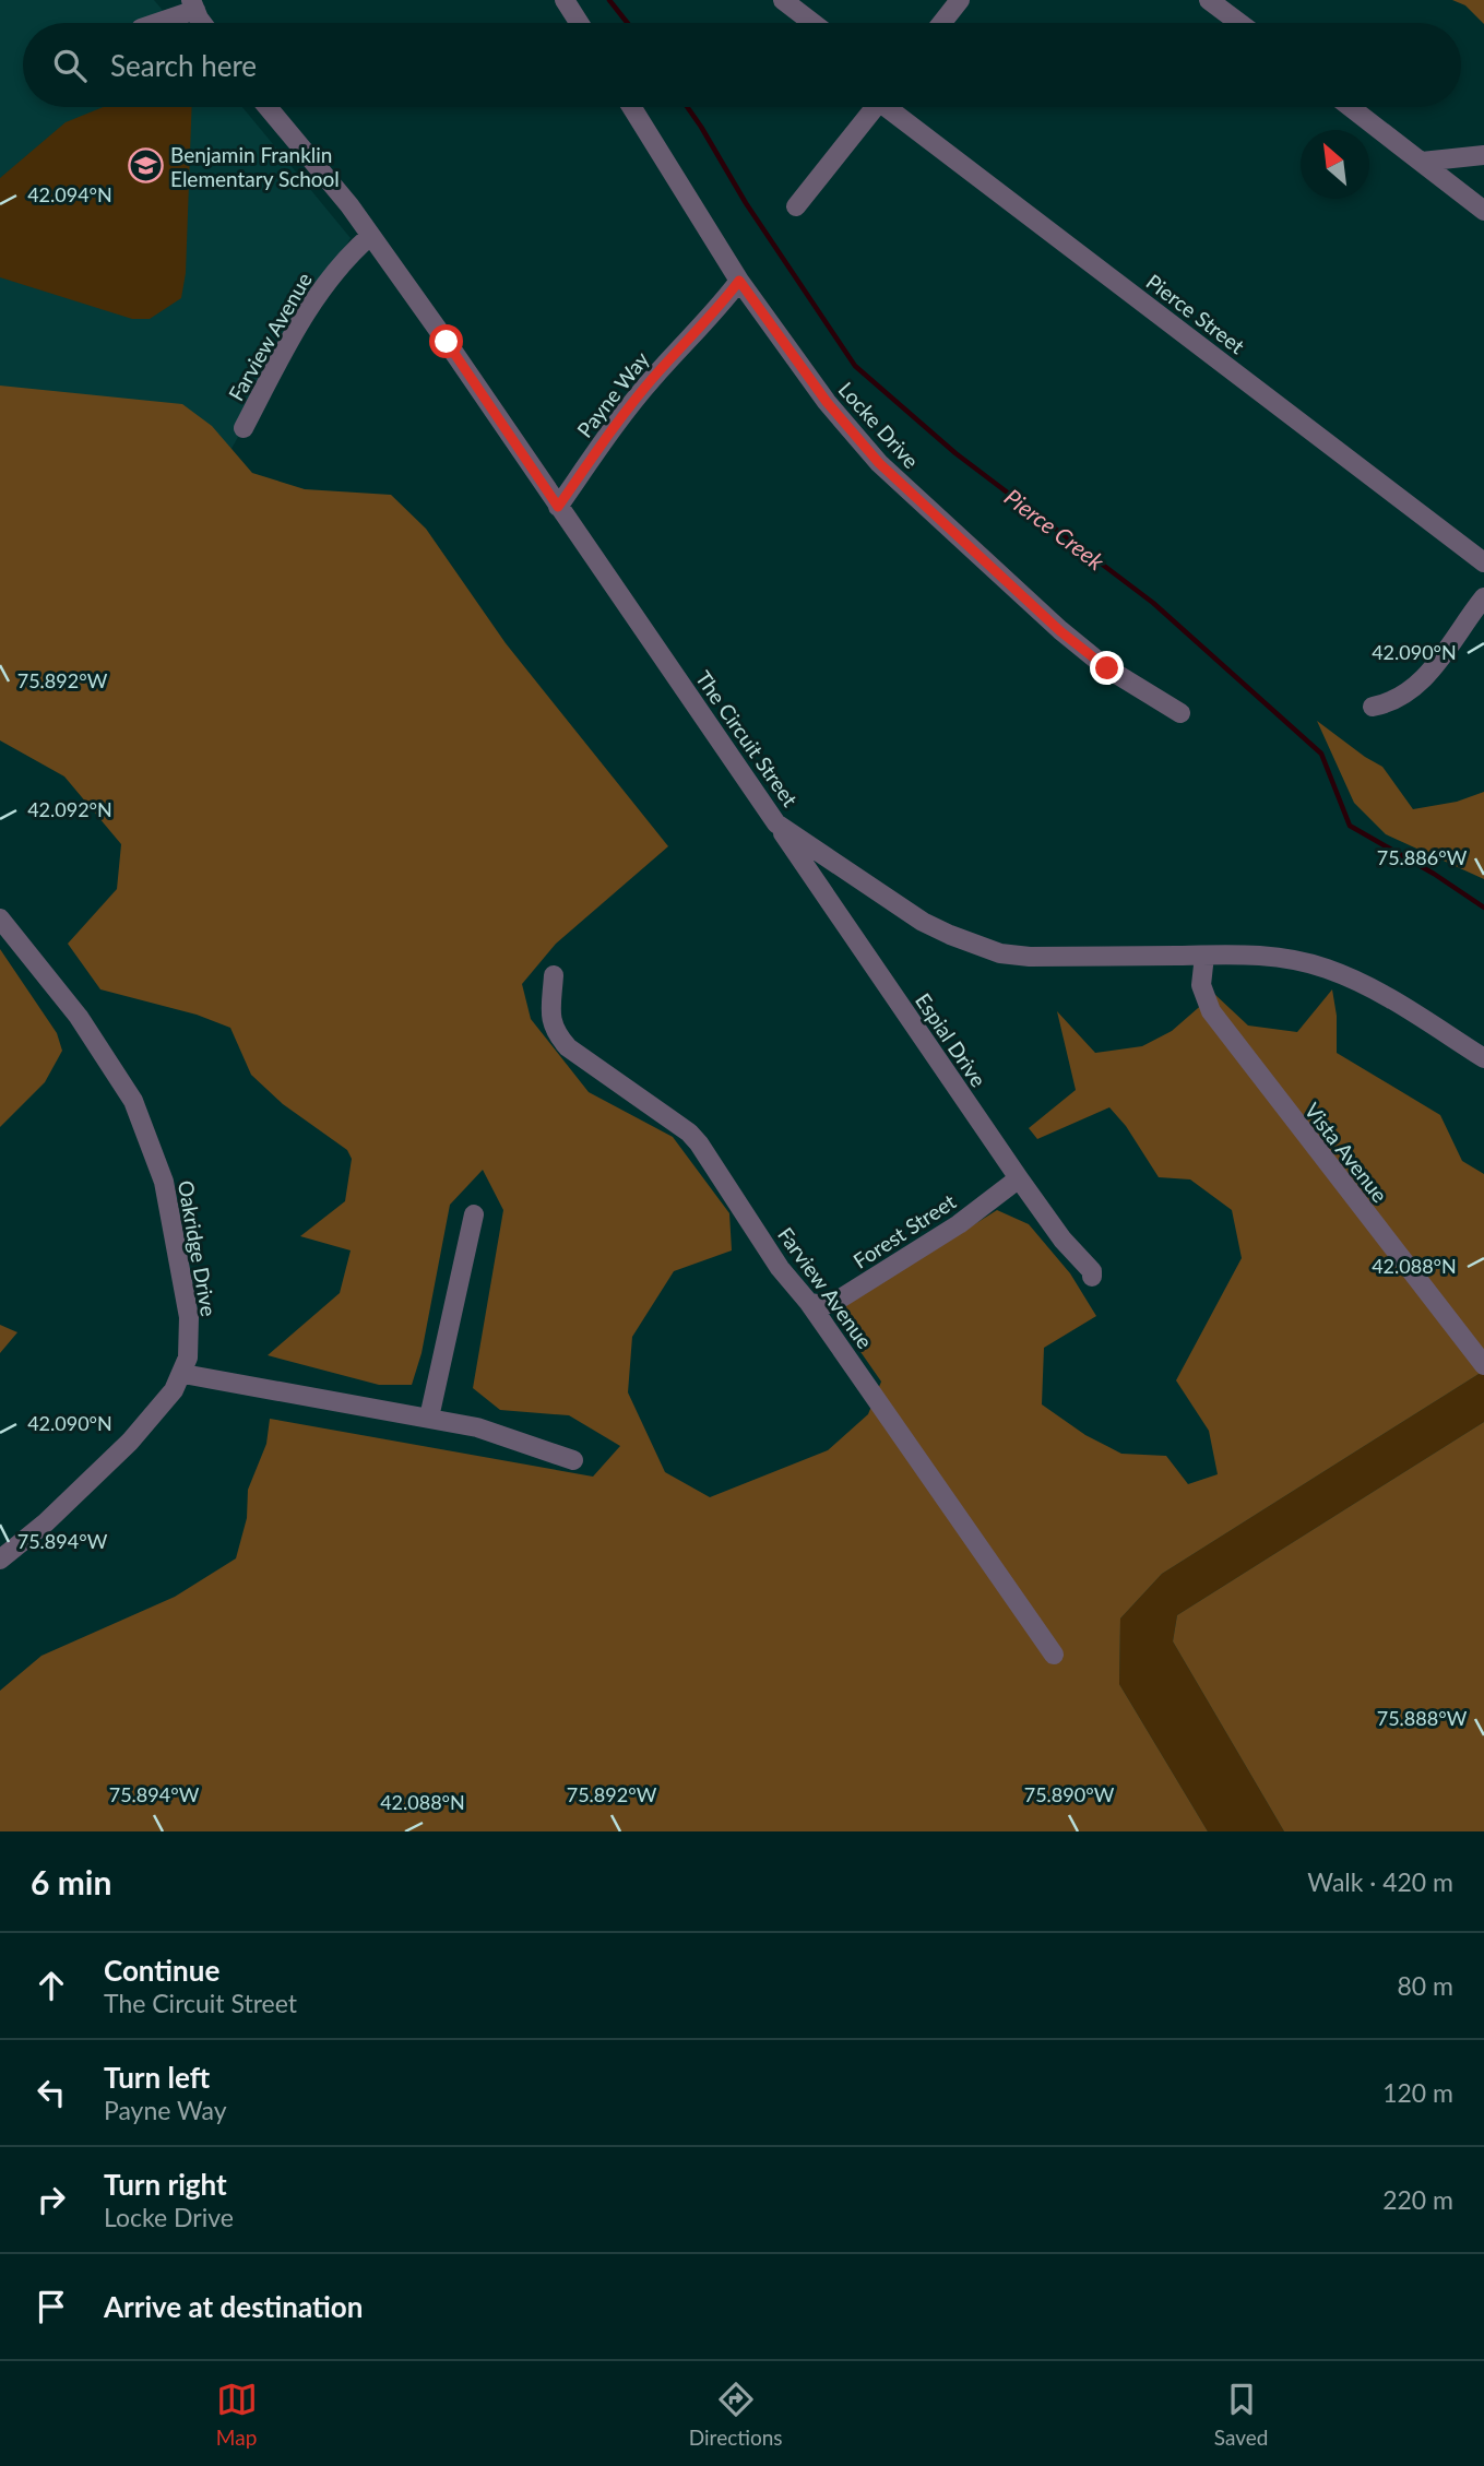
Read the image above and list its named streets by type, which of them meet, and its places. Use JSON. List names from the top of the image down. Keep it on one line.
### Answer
{"streets":{"street":["Pierce Street","Farview Avenue","Payne Way","Locke Drive","The Circuit Street","Espial Drive","Vista Avenue","Forest Street","Oakridge Drive"]},"crossings":[["Farview Avenue","The Circuit Street"],["Farview Avenue","Forest Street"],["Payne Way","Locke Drive"],["Payne Way","The Circuit Street"],["The Circuit Street","Espial Drive"],["The Circuit Street","Vista Avenue"],["Espial Drive","Forest Street"]],"water":["Pierce Creek"],"places":{"school or university":["Benjamin Franklin Elementary School"]},"north":"top left","page":{"search":"Search here","heading":["6 min","Walk · 420 m"],"list":[["Continue","The Circuit Street","80 m"],["Turn left","Payne Way","120 m"],["Turn right","Locke Drive","220 m"],"Arrive at destination"],"nav":["Map","Directions","Saved"]},"coordinates":["42.094°N","42.090°N","75.892°W","42.092°N","75.886°W","42.088°N","75.894°W","75.888°W","75.890°W"]}
